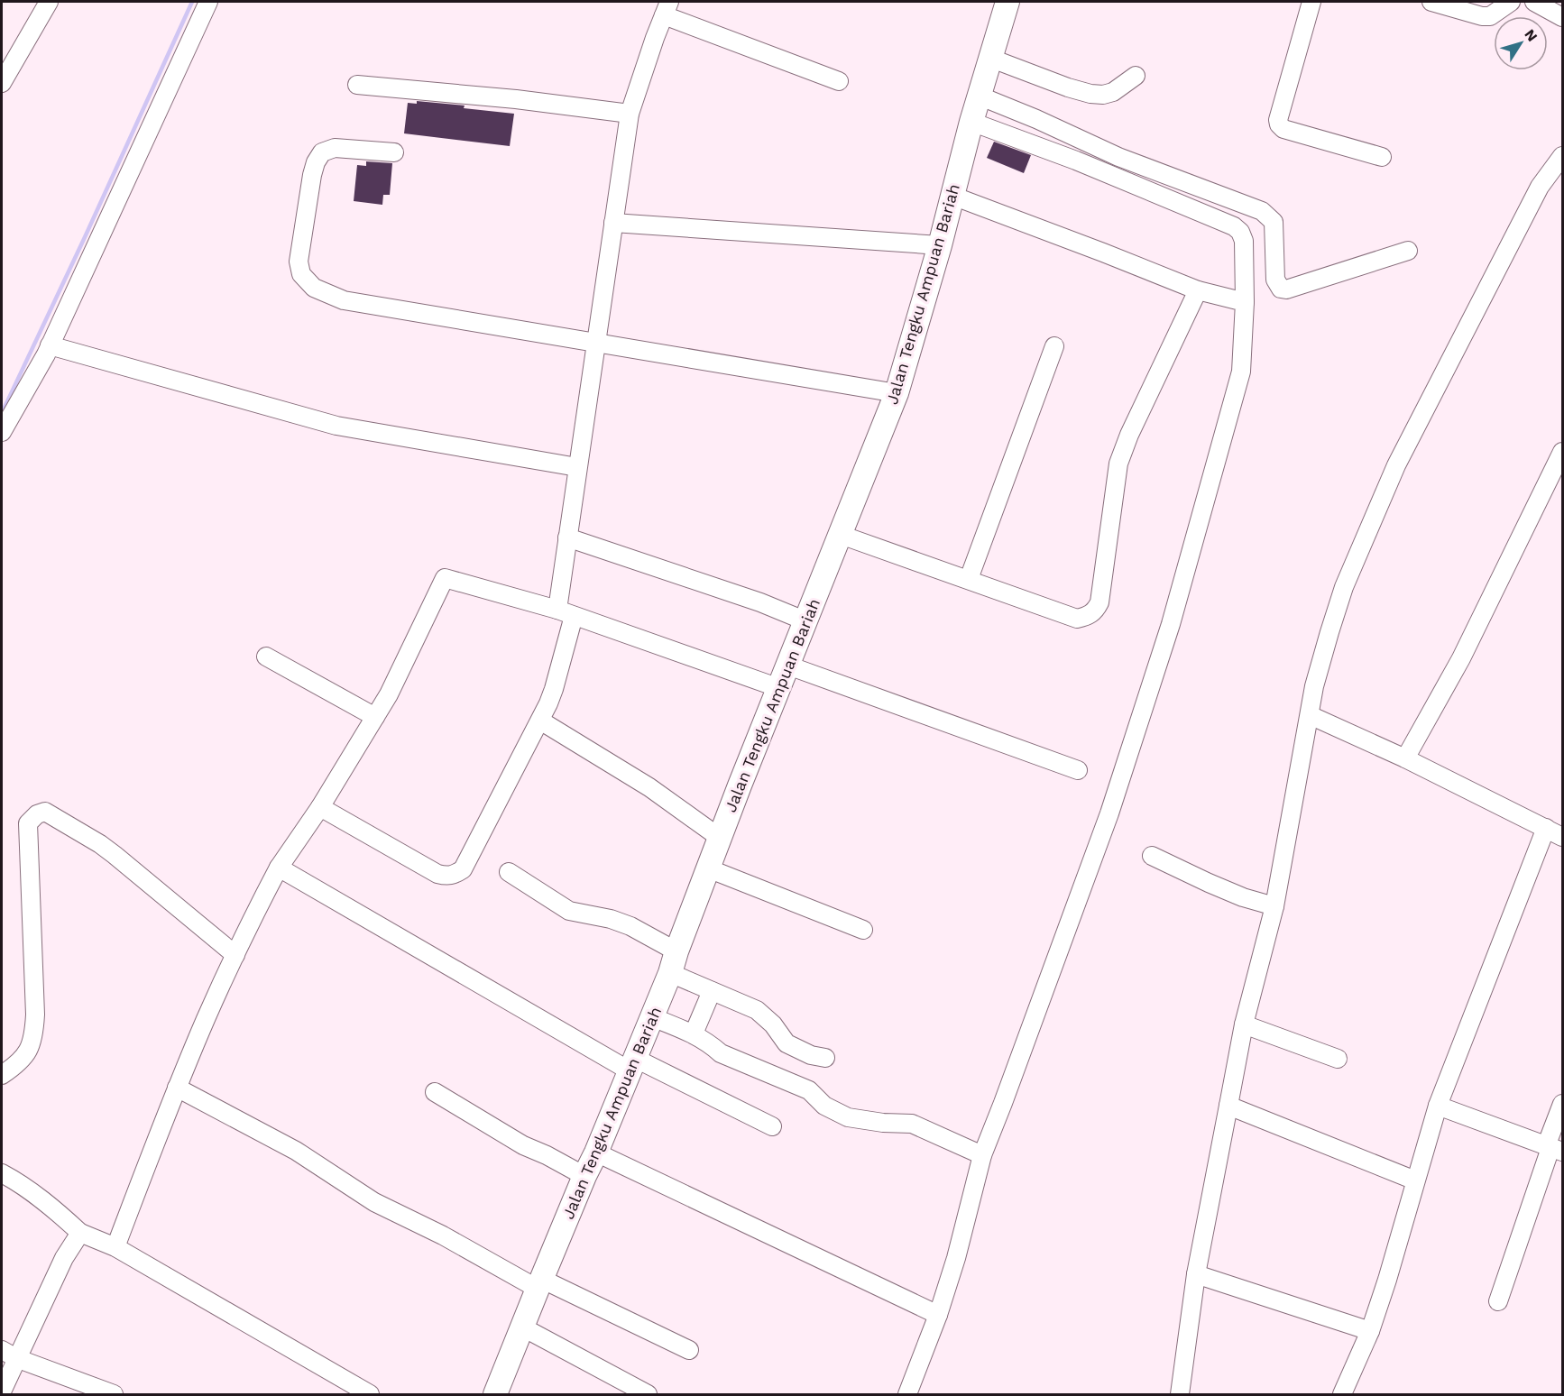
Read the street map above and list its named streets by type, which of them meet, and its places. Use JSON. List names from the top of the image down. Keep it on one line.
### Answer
{"streets":{"main road":["Jalan Tengku Ampuan Bariah"]},"north":"top right"}
